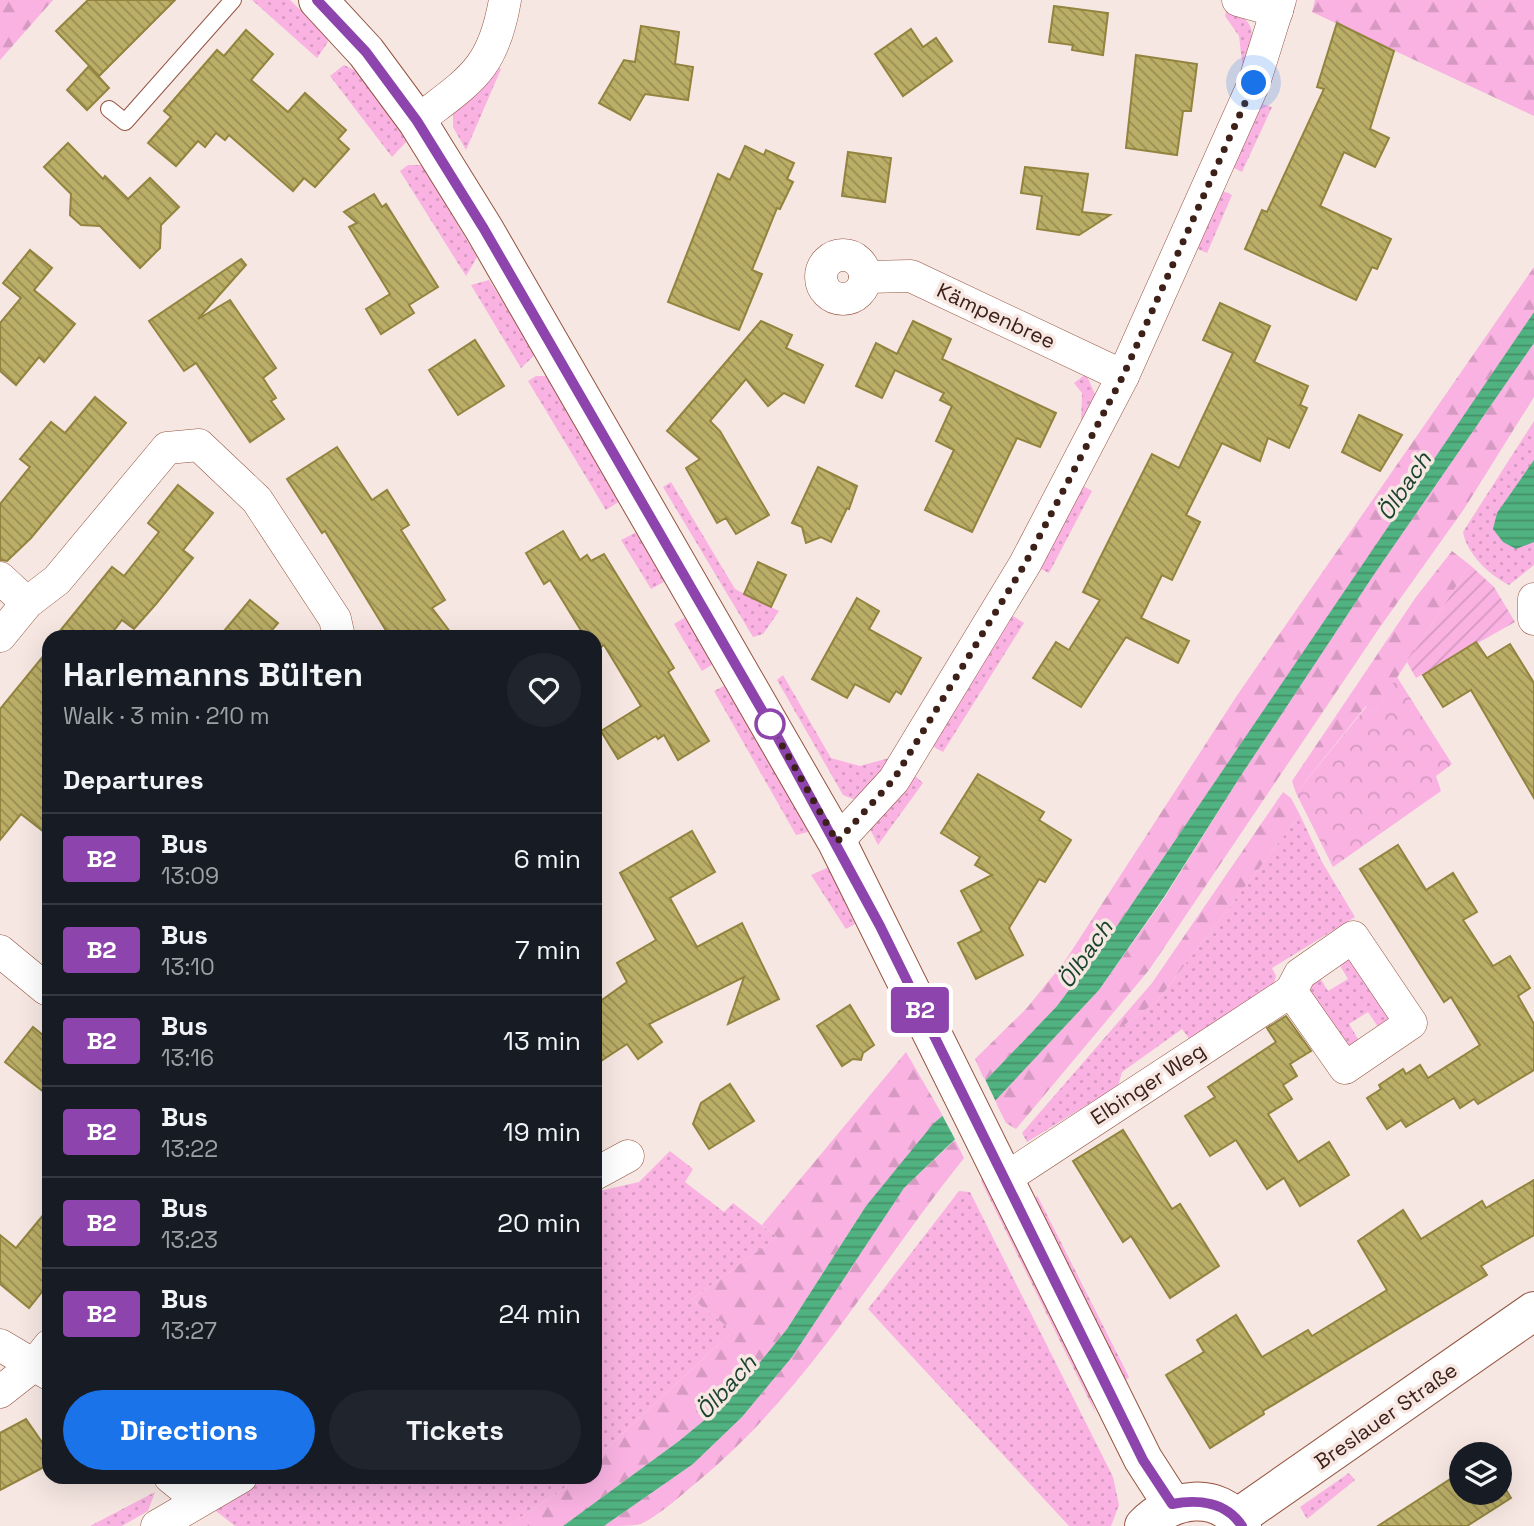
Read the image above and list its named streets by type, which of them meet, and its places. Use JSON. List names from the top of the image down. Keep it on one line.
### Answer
{"streets":{"street":["Kämpenbree","Elbinger Weg","Breslauer Straße"]},"water":["Ölbach"],"lines":["bus line B2"],"page":{"on_map":"B2","heading":[["Harlemanns Bülten","Walk · 3 min · 210 m"],"Departures"],"list":[{"mark":"B2","name":"Bus","note":"13:09","value":"6 min"},{"mark":"B2","name":"Bus","note":"13:10","value":"7 min"},{"mark":"B2","name":"Bus","note":"13:16","value":"13 min"},{"mark":"B2","name":"Bus","note":"13:22","value":"19 min"},{"mark":"B2","name":"Bus","note":"13:23","value":"20 min"},{"mark":"B2","name":"Bus","note":"13:27","value":"24 min"}],"buttons":["Directions","Tickets"]}}
